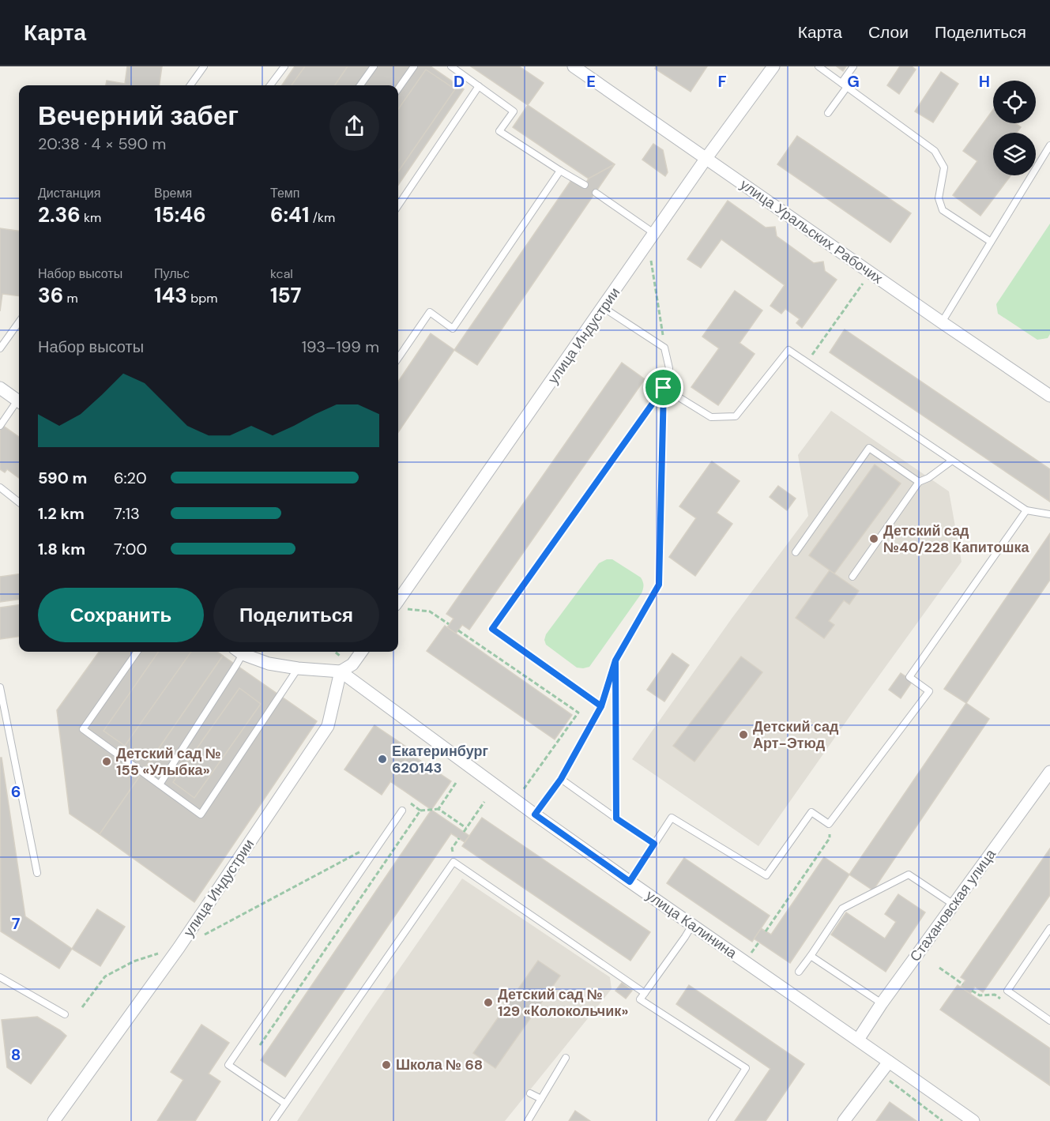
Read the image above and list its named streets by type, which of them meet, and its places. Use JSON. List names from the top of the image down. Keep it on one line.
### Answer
{"streets":{"street":["улица Уральских Рабочих","улица Индустрии","Стахановская улица","улица Калинина"]},"crossings":[["улица Уральских Рабочих","улица Индустрии"],["улица Индустрии","улица Калинина"],["Стахановская улица","улица Калинина"]],"places":["Детский сад №40/228 Капитошка","Детский сад Арт-Этюд","Екатеринбург 620143","Детский сад № 155 «Улыбка»","Детский сад № 129 «Колокольчик»","Школа № 68"],"page":{"header":"Карта","nav":["Карта","Слои","Поделиться"],"heading":["Вечерний забег","20:38 · 4 × 590 m"],"stats":[["Дистанция","2.36 km"],["Время","15:46"],["Темп","6:41 /km"],["Набор высоты","36 m"],["Пульс","143 bpm"],["kcal","157"]],"chart":["Набор высоты","193–199 m"],"list":[{"name":"590 m","note":"6:20"},{"name":"1.2 km","note":"7:13"},{"name":"1.8 km","note":"7:00"}],"buttons":["Сохранить","Поделиться"]},"grid":{"columns":["D","E","F","G","H"],"rows":["6","7","8"]}}
